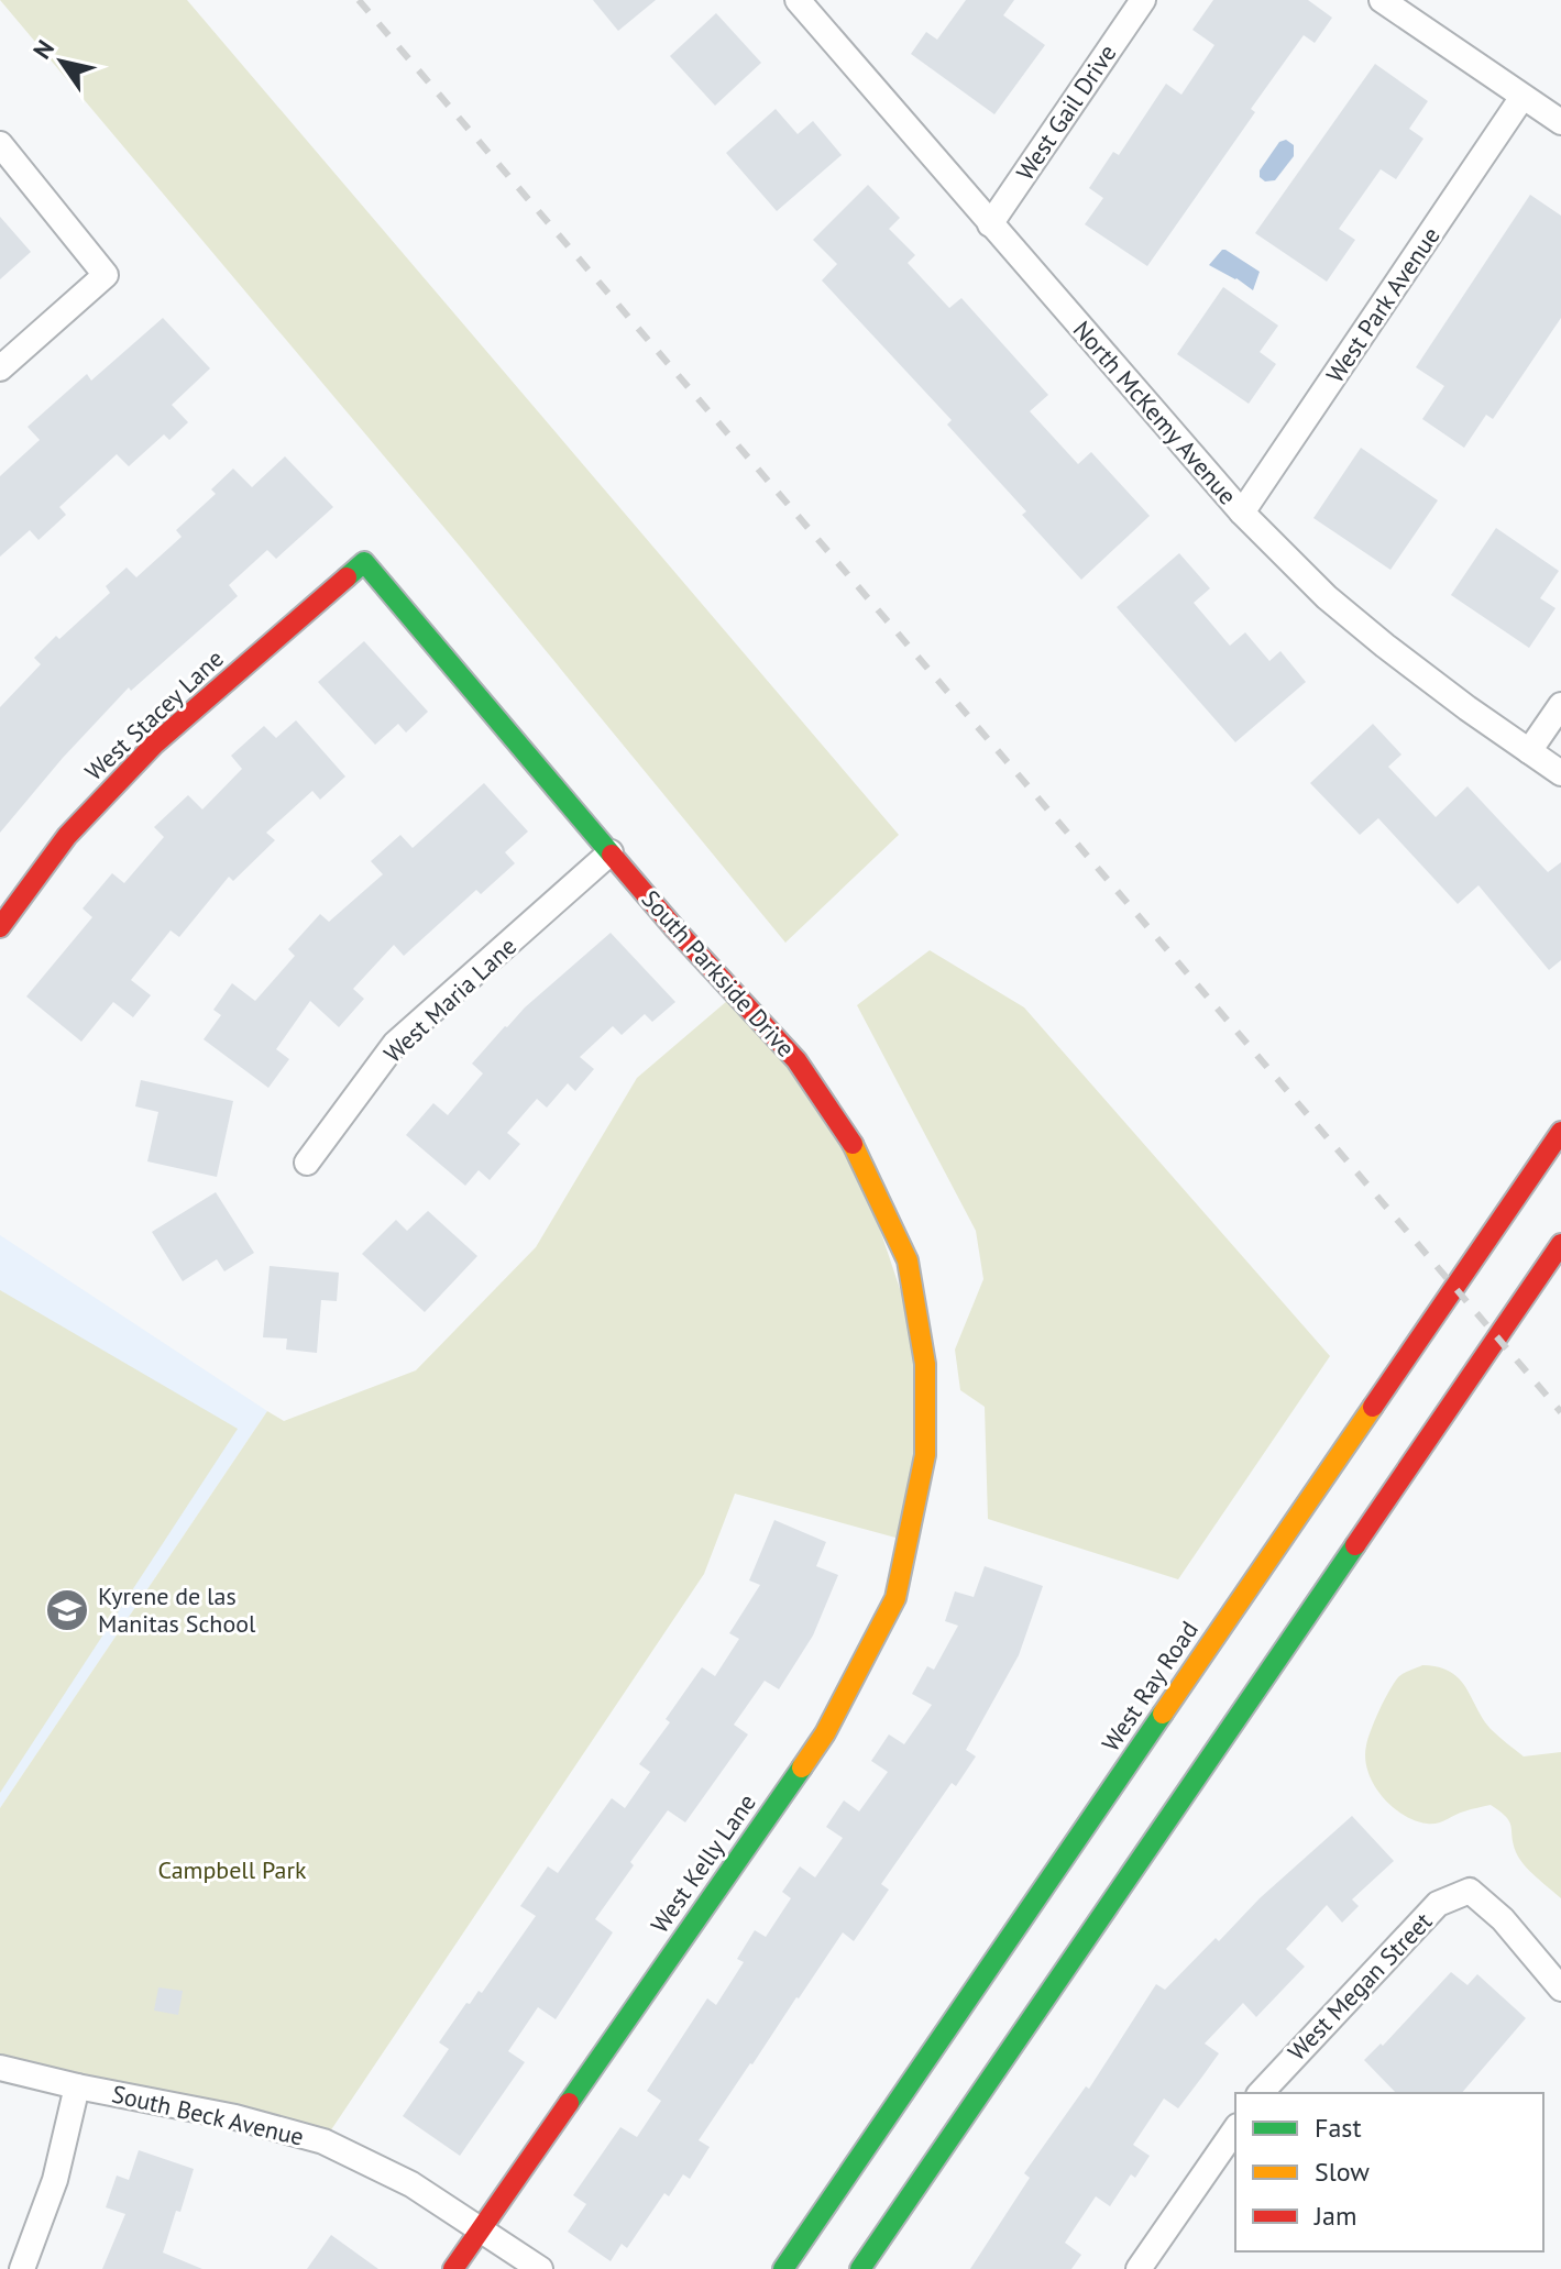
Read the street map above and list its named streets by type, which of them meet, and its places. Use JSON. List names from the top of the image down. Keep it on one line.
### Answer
{"streets":{"main road":["West Stacey Lane","South Parkside Drive","West Ray Road","West Kelly Lane"],"street":["West Gail Drive","West Park Avenue","North McKemy Avenue","West Maria Lane","West Megan Street","South Beck Avenue"]},"crossings":[["West Gail Drive","North McKemy Avenue"],["West Park Avenue","North McKemy Avenue"],["West Stacey Lane","South Parkside Drive"],["South Parkside Drive","West Maria Lane"],["South Parkside Drive","West Kelly Lane"],["West Kelly Lane","South Beck Avenue"]],"parks":["Campbell Park"],"places":{"school or university":["Kyrene de las Manitas School"]},"legend":["Fast","Slow","Jam"],"north":"top left"}
